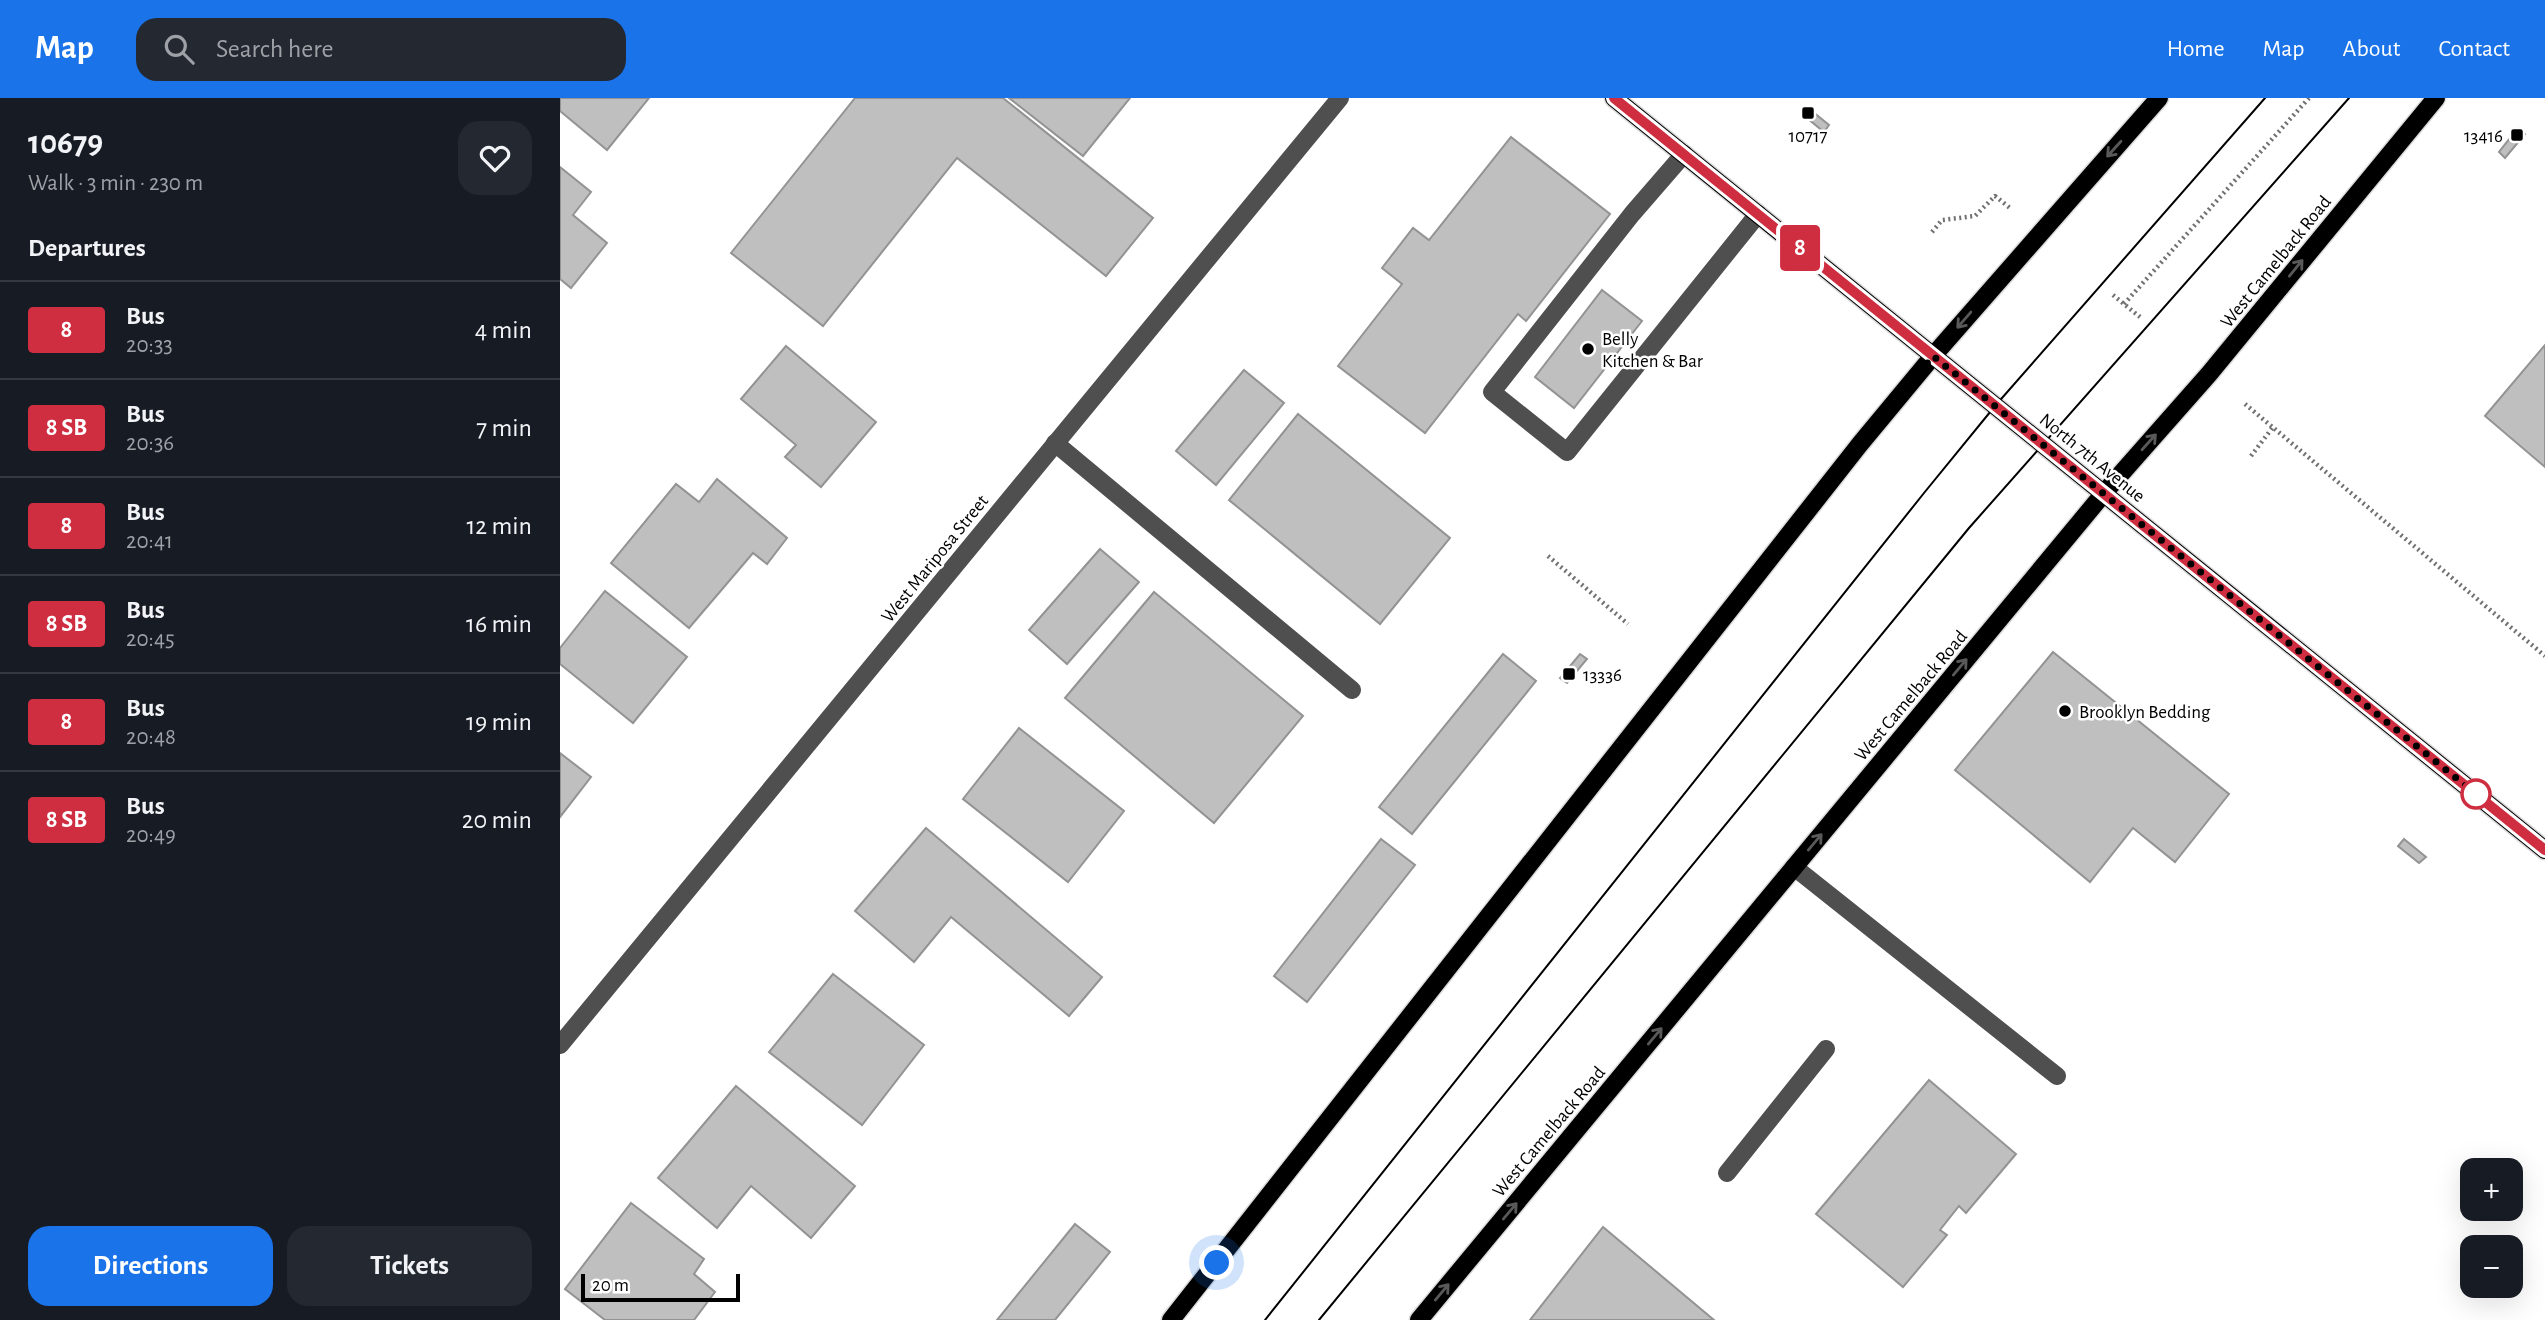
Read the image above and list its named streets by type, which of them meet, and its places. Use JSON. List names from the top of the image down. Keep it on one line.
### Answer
{"streets":{"main road":["West Camelback Road","North 7th Avenue"],"street":["West Mariposa Street"]},"crossings":[["West Camelback Road","North 7th Avenue"]],"one_way":["West Camelback Road"],"places":{"transit":["10717","13416","13336"],"other":["Belly Kitchen & Bar","Brooklyn Bedding"]},"lines":["bus line 8"],"scale_bar":"20 m","page":{"header":"Map","search":"Search here","nav":["Home","Map","About","Contact"],"heading":[["10679","Walk · 3 min · 230 m"],"Departures"],"on_map":"8","list":[{"mark":"8","name":"Bus","note":"20:33","value":"4 min"},{"mark":"8 SB","name":"Bus","note":"20:36","value":"7 min"},{"mark":"8","name":"Bus","note":"20:41","value":"12 min"},{"mark":"8 SB","name":"Bus","note":"20:45","value":"16 min"},{"mark":"8","name":"Bus","note":"20:48","value":"19 min"},{"mark":"8 SB","name":"Bus","note":"20:49","value":"20 min"}],"map_buttons":["+","−"],"buttons":["Directions","Tickets"],"scale":"20 m"}}
